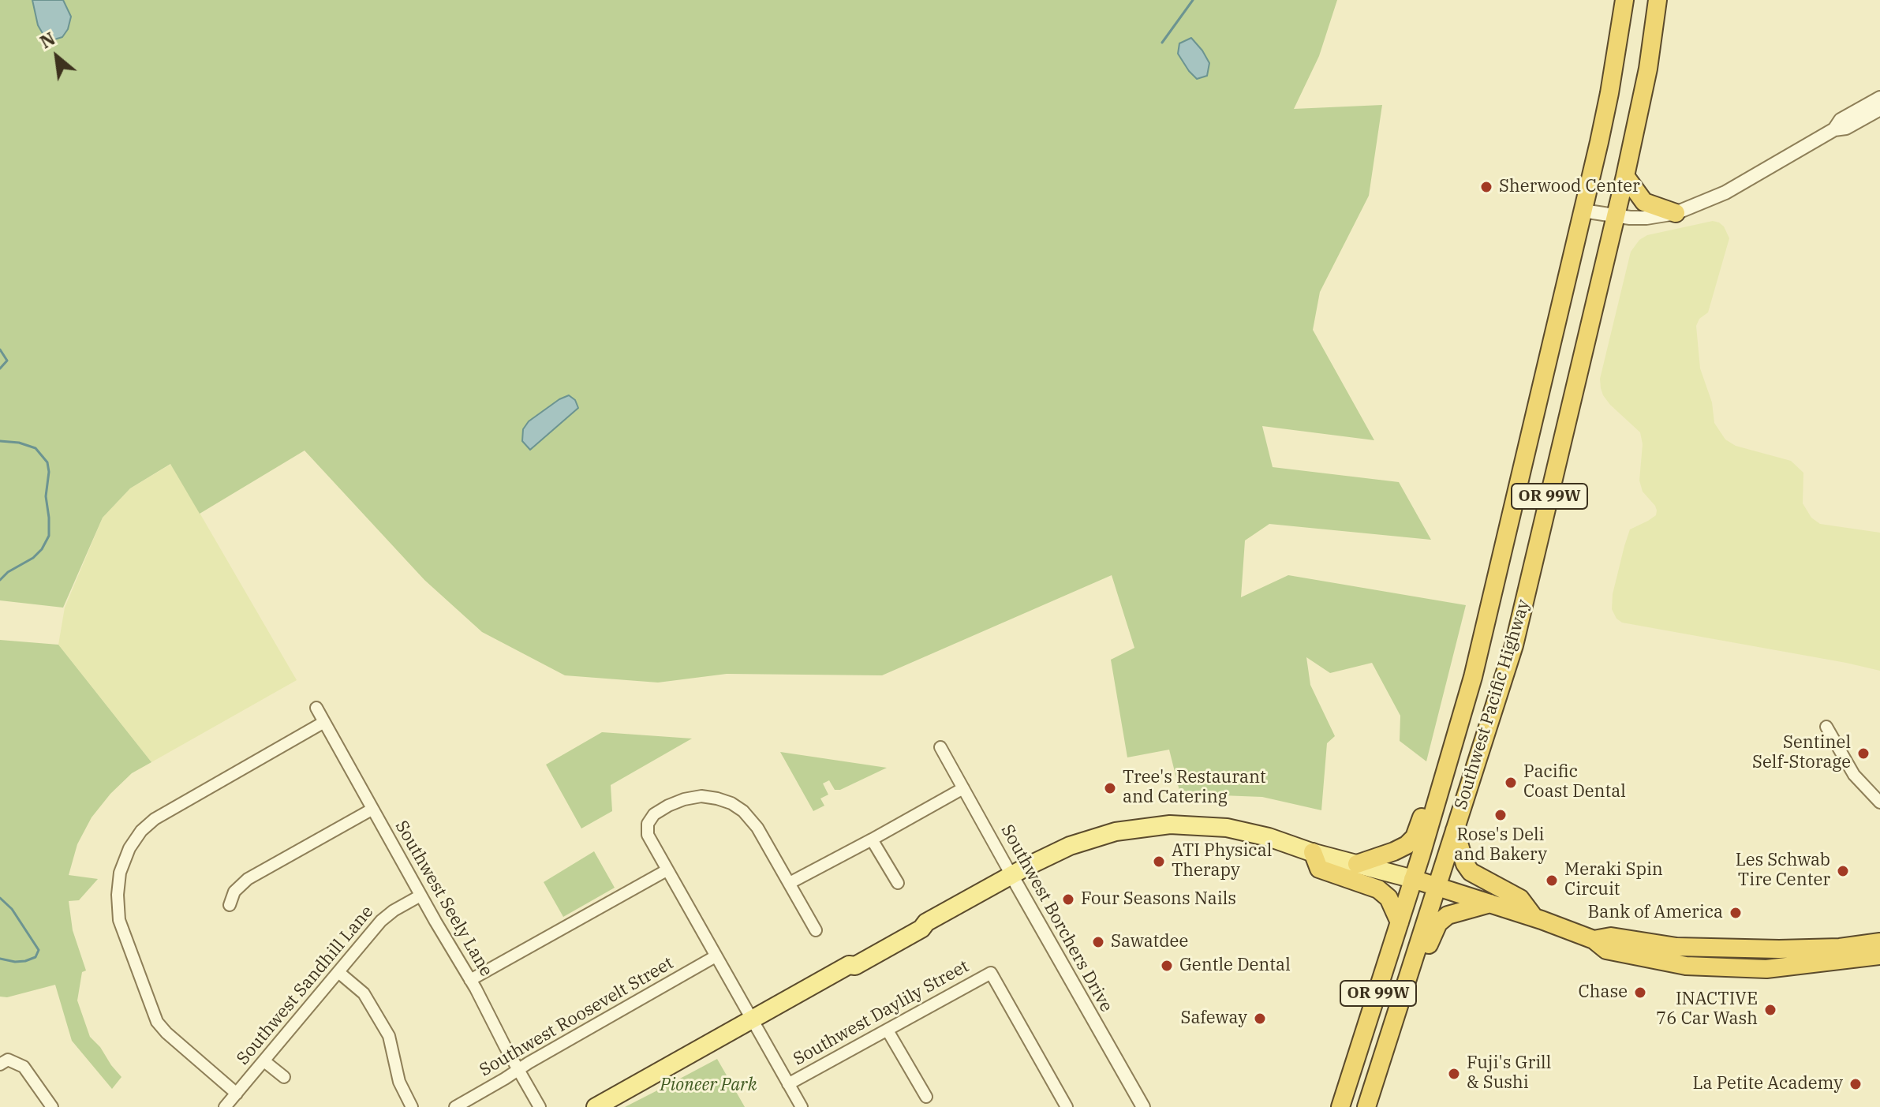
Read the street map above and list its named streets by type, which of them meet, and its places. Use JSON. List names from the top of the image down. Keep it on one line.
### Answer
{"streets":{"highway":["OR 99W","Southwest Pacific Highway"],"street":["Southwest Seely Lane","Southwest Borchers Drive","Southwest Sandhill Lane","Southwest Daylily Street","Southwest Roosevelt Street"]},"crossings":[["Southwest Seely Lane","Southwest Sandhill Lane"],["Southwest Seely Lane","Southwest Roosevelt Street"]],"parks":["Pioneer Park"],"places":["Sherwood Center","Sentinel Self-Storage","Pacific Coast Dental","Tree's Restaurant and Catering","Rose's Deli and Bakery","ATI Physical Therapy","Les Schwab Tire Center","Meraki Spin Circuit","Four Seasons Nails","Bank of America","Sawatdee","Gentle Dental","Chase","INACTIVE 76 Car Wash","Safeway","Fuji's Grill & Sushi","La Petite Academy"],"north":"top left"}
